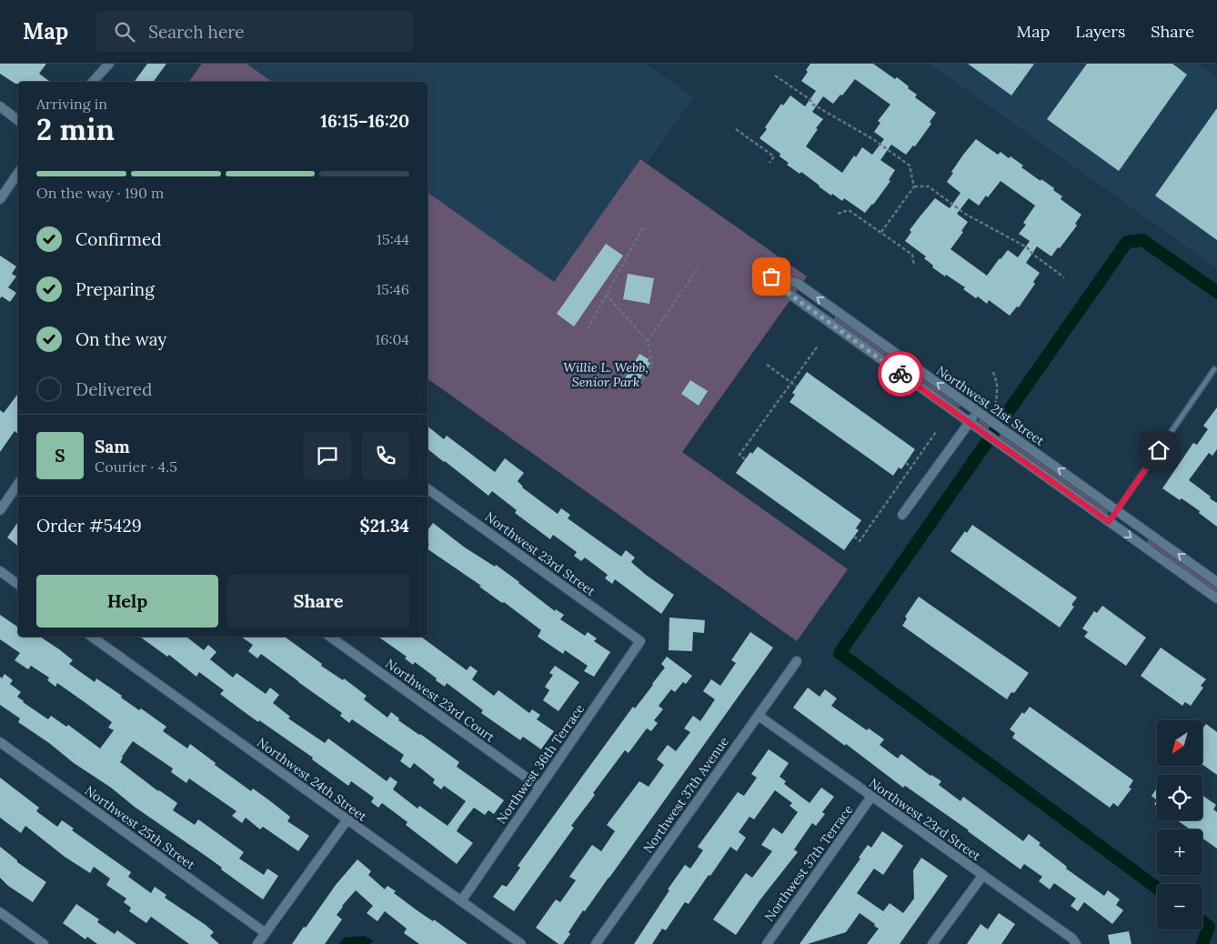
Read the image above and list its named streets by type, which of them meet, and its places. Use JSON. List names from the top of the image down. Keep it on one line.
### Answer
{"streets":{"street":["Northwest 21st Street","Northwest 23rd Street","Northwest 23rd Court","Northwest 36th Terrace","Northwest 24th Street","Northwest 37th Avenue","Northwest 25th Street","Northwest 37th Terrace"]},"crossings":[["Northwest 23rd Street","Northwest 36th Terrace"],["Northwest 23rd Street","Northwest 37th Avenue"],["Northwest 23rd Street","Northwest 37th Terrace"],["Northwest 23rd Court","Northwest 36th Terrace"],["Northwest 36th Terrace","Northwest 24th Street"]],"parks":["Willie L. Webb, Senior Park"],"north":"bottom left","page":{"header":"Map","search":"Search here","nav":["Map","Layers","Share"],"heading":["2 min","Arriving in","16:15–16:20"],"panel":["Sam","Courier · 4.5","Order #5429","$21.34"],"bar":"On the way · 190 m","list":[["Confirmed","15:44"],["Preparing","15:46"],["On the way","16:04"],"Delivered"],"round":"S","buttons":["Help","Share"],"map_buttons":["+","−"]}}
